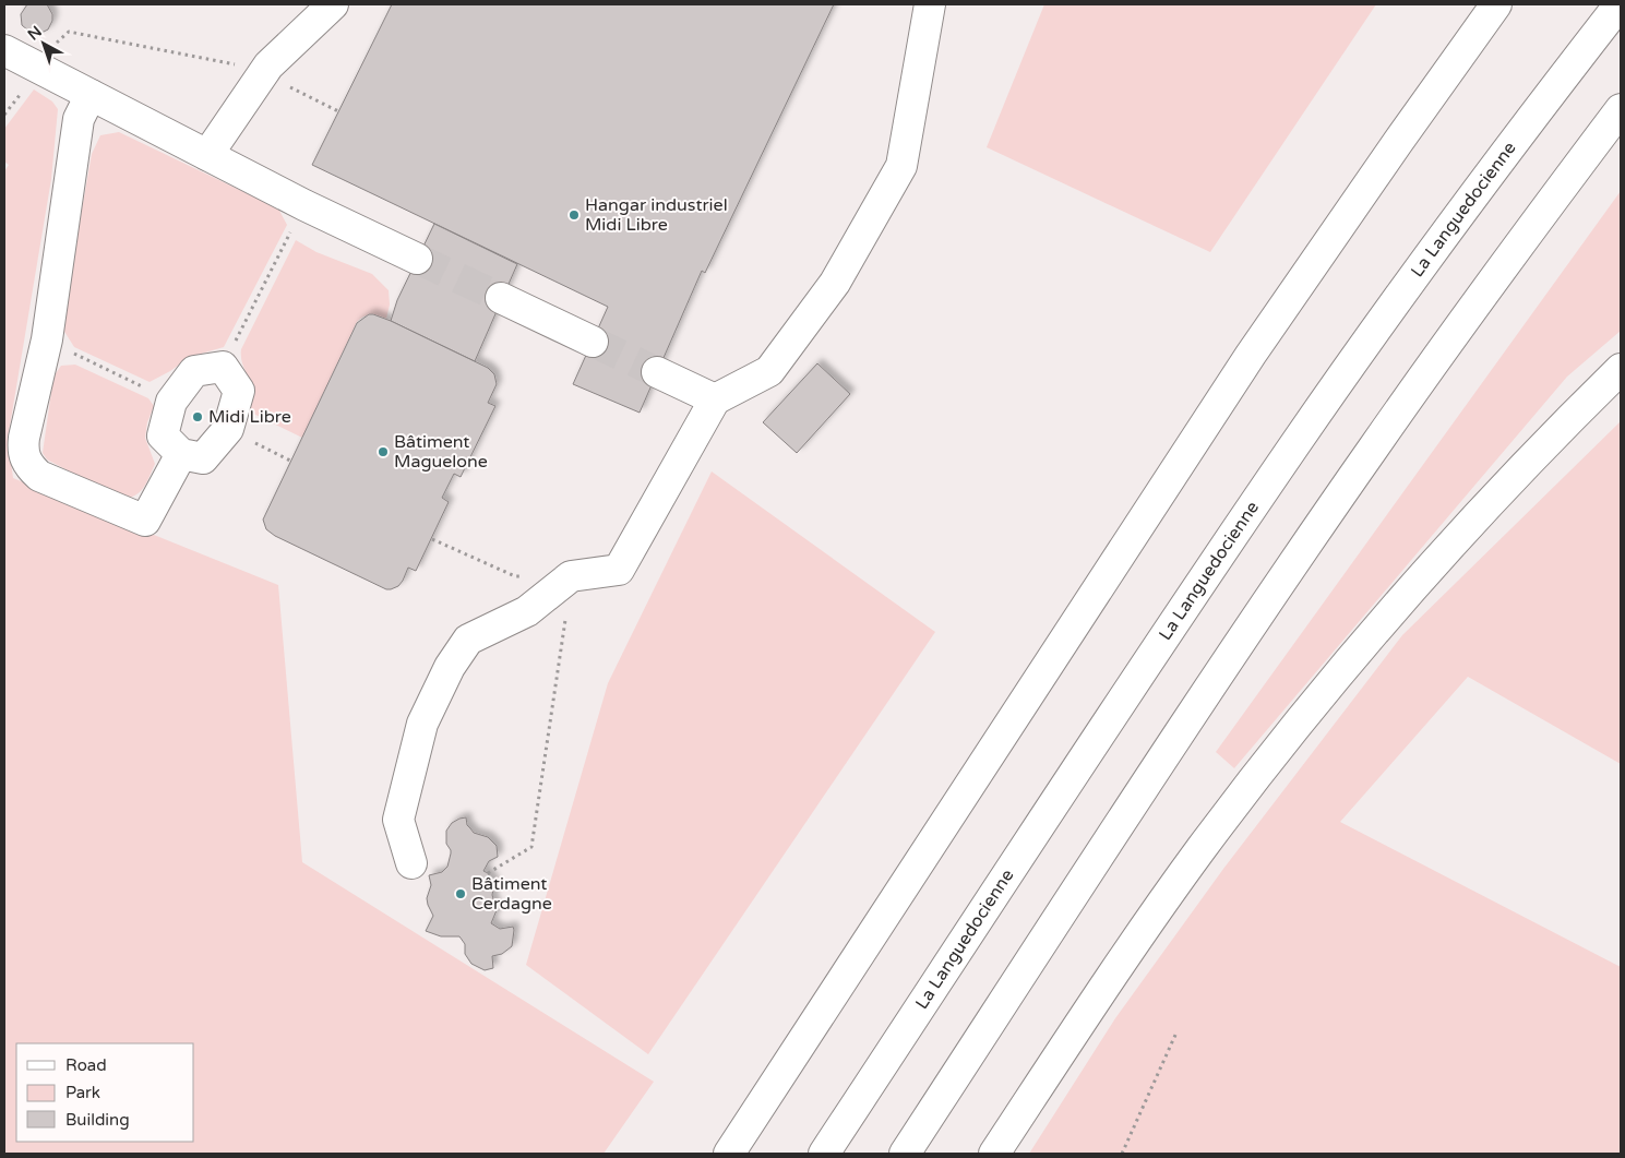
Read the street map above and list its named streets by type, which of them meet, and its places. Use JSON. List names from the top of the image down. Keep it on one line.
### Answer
{"streets":{"main road":["La Languedocienne"]},"places":["Hangar industriel Midi Libre","Midi Libre","Bâtiment Maguelone","Bâtiment Cerdagne"],"legend":["Road","Park","Building"],"north":"top left"}
